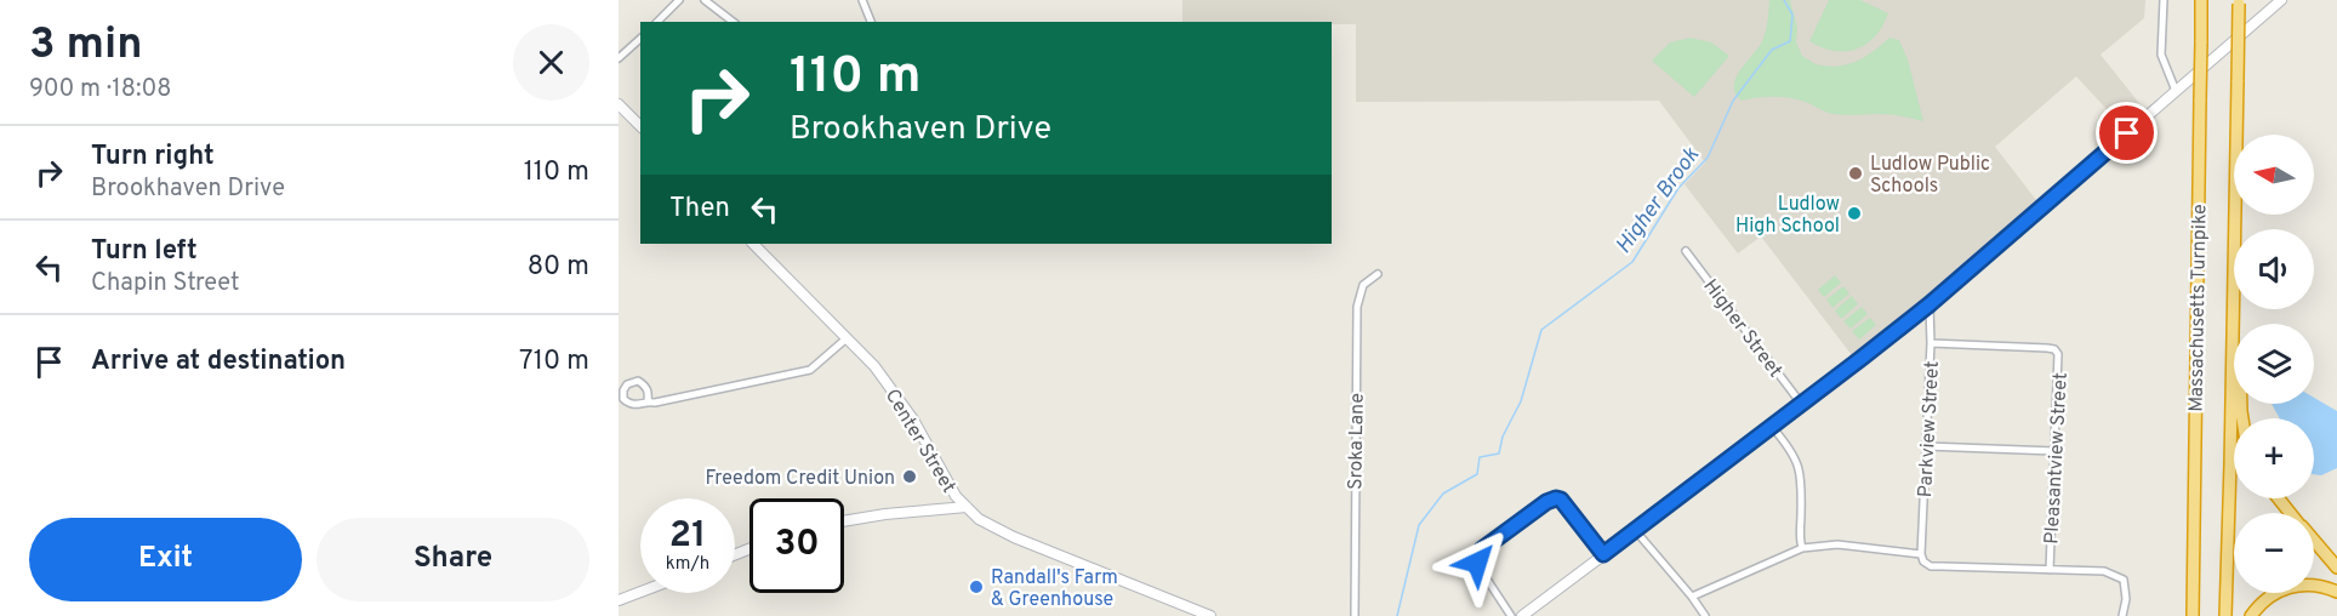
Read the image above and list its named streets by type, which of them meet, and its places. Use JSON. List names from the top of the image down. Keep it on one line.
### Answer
{"streets":{"highway":["Massachusetts Turnpike"],"main road":["Center Street"],"street":["Higher Street","Parkview Street","Sroka Lane","Pleasantview Street"]},"crossings":[["Parkview Street","Pleasantview Street"]],"water":["Higher Brook"],"places":["Ludlow Public Schools","Ludlow High School","Freedom Credit Union","Randall's Farm & Greenhouse"],"north":"left","page":{"heading":["3 min","900 m · 18:08"],"turn":["110 m","Brookhaven Drive"],"list":[{"name":"Turn right","note":"Brookhaven Drive","value":"110 m"},{"name":"Turn left","note":"Chapin Street","value":"80 m"},{"name":"Arrive at destination","value":"710 m"}],"map_buttons":["+","−"],"then":"Then","speed":"21 km/h","limit":"30","buttons":["Exit","Share"]}}
